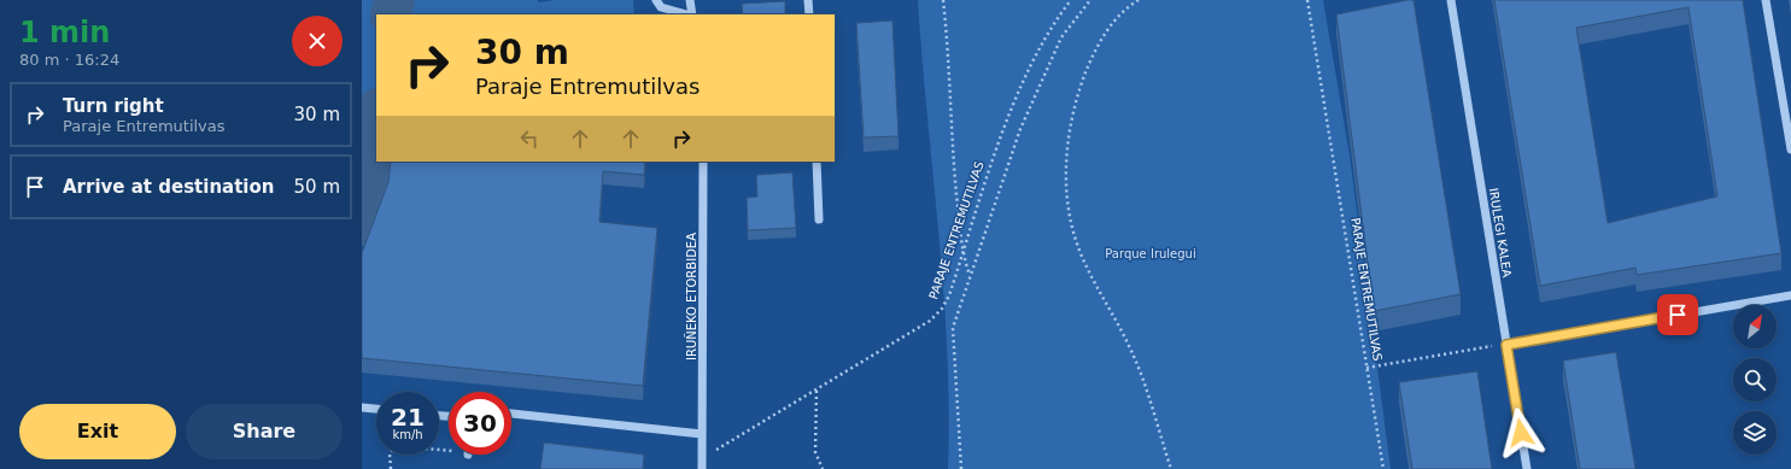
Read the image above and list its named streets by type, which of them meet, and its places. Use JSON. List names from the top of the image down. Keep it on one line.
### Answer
{"streets":{"street":["IRULEGI KALEA","IRUÑEKO ETORBIDEA"],"path":["PARAJE ENTREMUTILVAS"]},"parks":["Parque Irulegui"],"north":"top right","page":{"heading":["1 min","80 m · 16:24"],"turn":["30 m","Paraje Entremutilvas"],"list":[{"name":"Turn right","note":"Paraje Entremutilvas","value":"30 m"},{"name":"Arrive at destination","value":"50 m"}],"speed":"21 km/h","limit":"30","buttons":["Exit","Share"]}}
